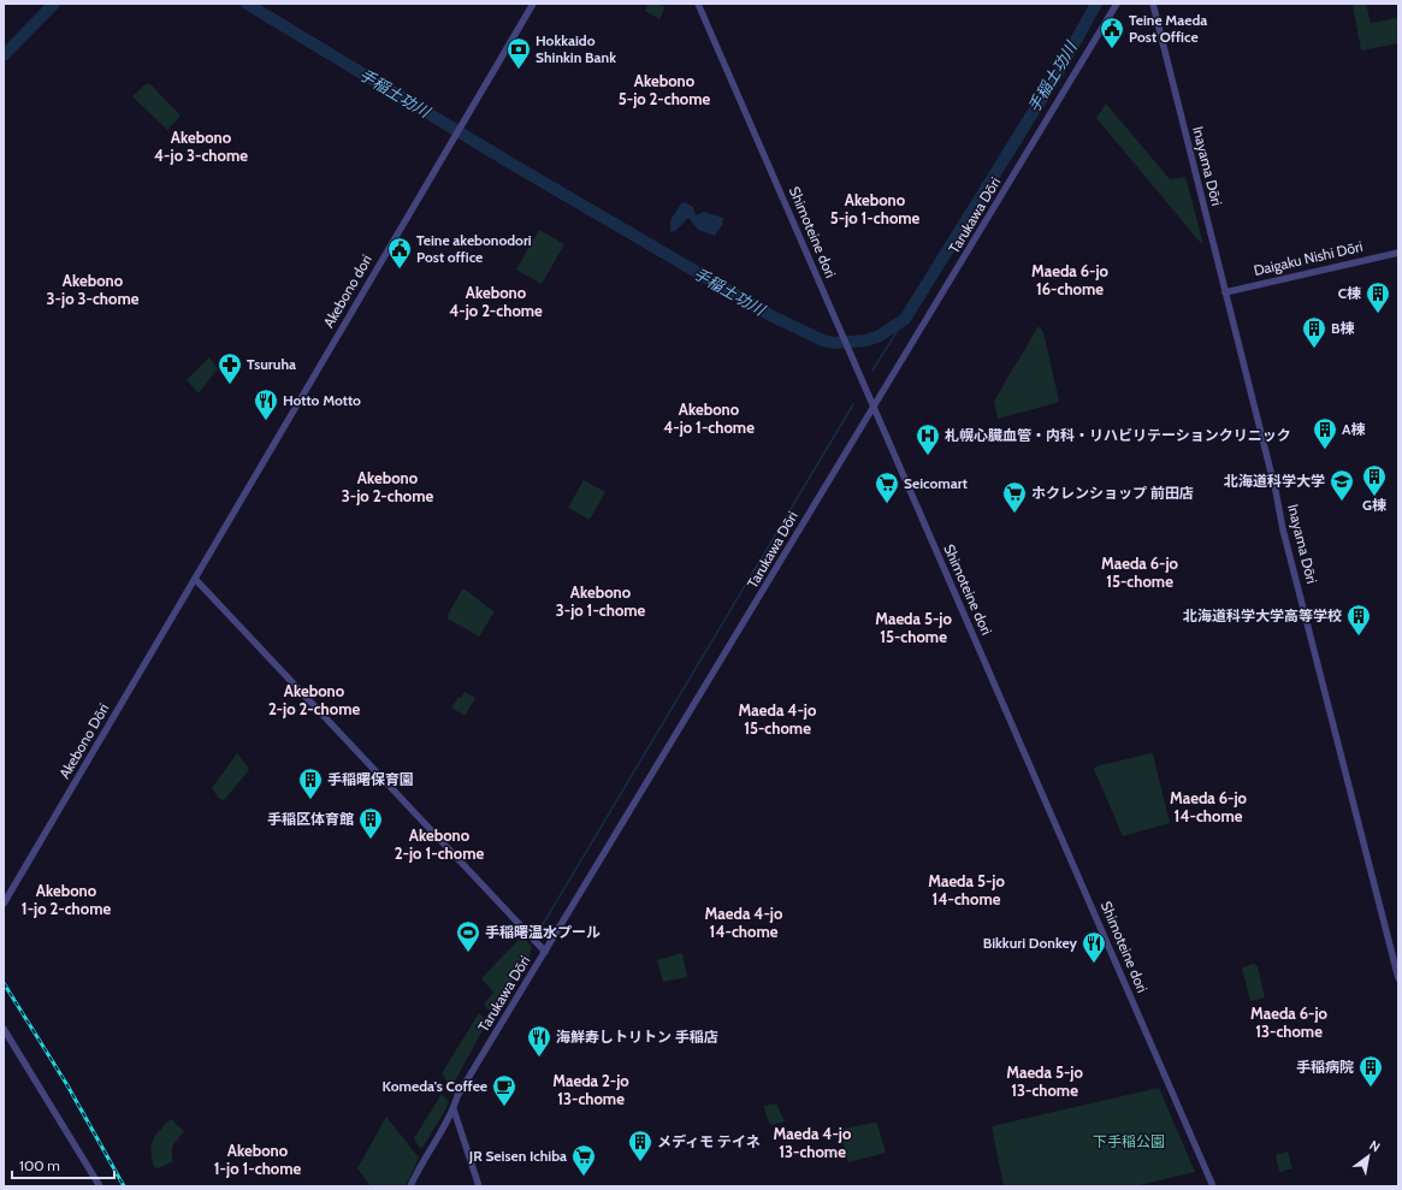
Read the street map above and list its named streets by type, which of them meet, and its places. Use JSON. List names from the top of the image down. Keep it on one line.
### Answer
{"streets":{"street":["Inayama Dōri","Tarukawa Dōri","Shimoteine dori","Daigaku Nishi Dōri","Akebono dori","Akebono Dōri"]},"crossings":[["Inayama Dōri","Daigaku Nishi Dōri"],["Tarukawa Dōri","Shimoteine dori"],["Akebono dori","Akebono Dōri"]],"districts":["Akebono 5-jo 2-chome","Akebono 4-jo 3-chome","Akebono 5-jo 1-chome","Maeda 6-jo 16-chome","Akebono 3-jo 3-chome","Akebono 4-jo 2-chome","Akebono 4-jo 1-chome","Akebono 3-jo 2-chome","Maeda 6-jo 15-chome","Akebono 3-jo 1-chome","Maeda 5-jo 15-chome","Akebono 2-jo 2-chome","Maeda 4-jo 15-chome","Maeda 6-jo 14-chome","Akebono 2-jo 1-chome","Maeda 5-jo 14-chome","Akebono 1-jo 2-chome","Maeda 4-jo 14-chome","Maeda 6-jo 13-chome","Maeda 5-jo 13-chome","Maeda 2-jo 13-chome","Maeda 4-jo 13-chome","Akebono 1-jo 1-chome"],"water":["手稲土功川"],"parks":["下手稲公園"],"places":{"public building":["Teine Maeda Post Office","Teine akebonodori Post office"],"bank":["Hokkaido Shinkin Bank"],"building":["C棟","B棟","A棟","G棟","北海道科学大学高等学校","手稲曙保育園","手稲区体育館","手稲病院","メディモ テイネ"],"pharmacy":["Tsuruha"],"restaurant":["Hotto Motto","Bikkuri Donkey","海鮮寿しトリトン 手稲店"],"hospital":["札幌心臓血管・内科・リハビリテーションクリニック"],"school or university":["北海道科学大学"],"supermarket":["Seicomart","ホクレンショップ 前田店","JR Seisen Ichiba"],"sports":["手稲曙温水プール"],"cafe":["Komeda's Coffee"]},"scale_bar":"100 m","north":"top right"}
